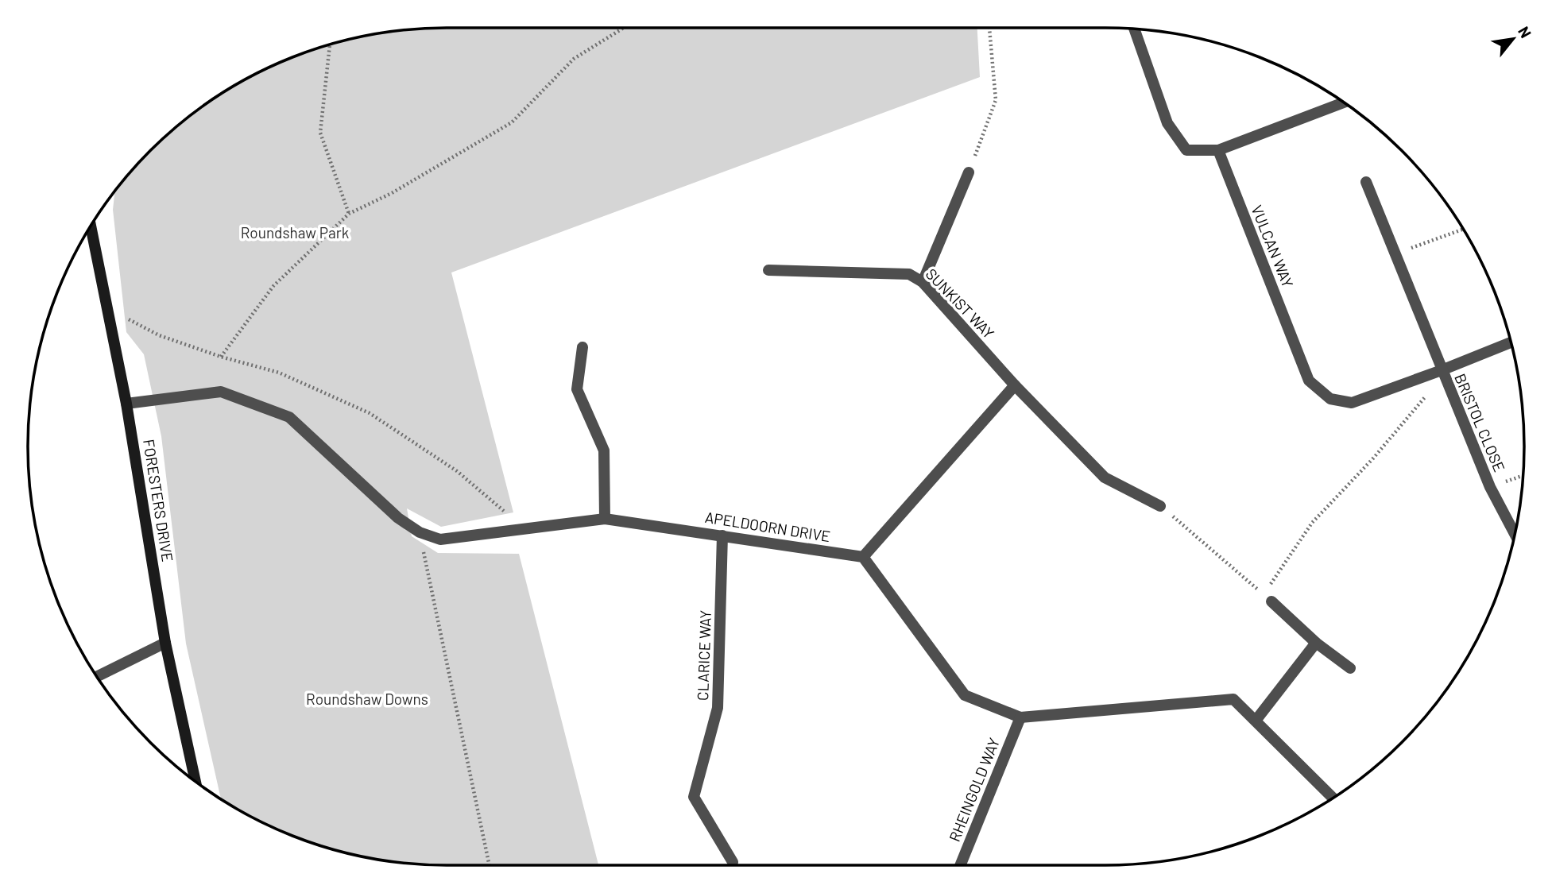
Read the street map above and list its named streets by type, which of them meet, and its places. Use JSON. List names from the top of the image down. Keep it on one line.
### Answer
{"streets":{"main road":["FORESTERS DRIVE"],"street":["VULCAN WAY","SUNKIST WAY","BRISTOL CLOSE","APELDOORN DRIVE","CLARICE WAY","RHEINGOLD WAY"]},"crossings":[["VULCAN WAY","BRISTOL CLOSE"],["FORESTERS DRIVE","APELDOORN DRIVE"],["APELDOORN DRIVE","CLARICE WAY"]],"parks":["Roundshaw Park","Roundshaw Downs"],"north":"top right"}
